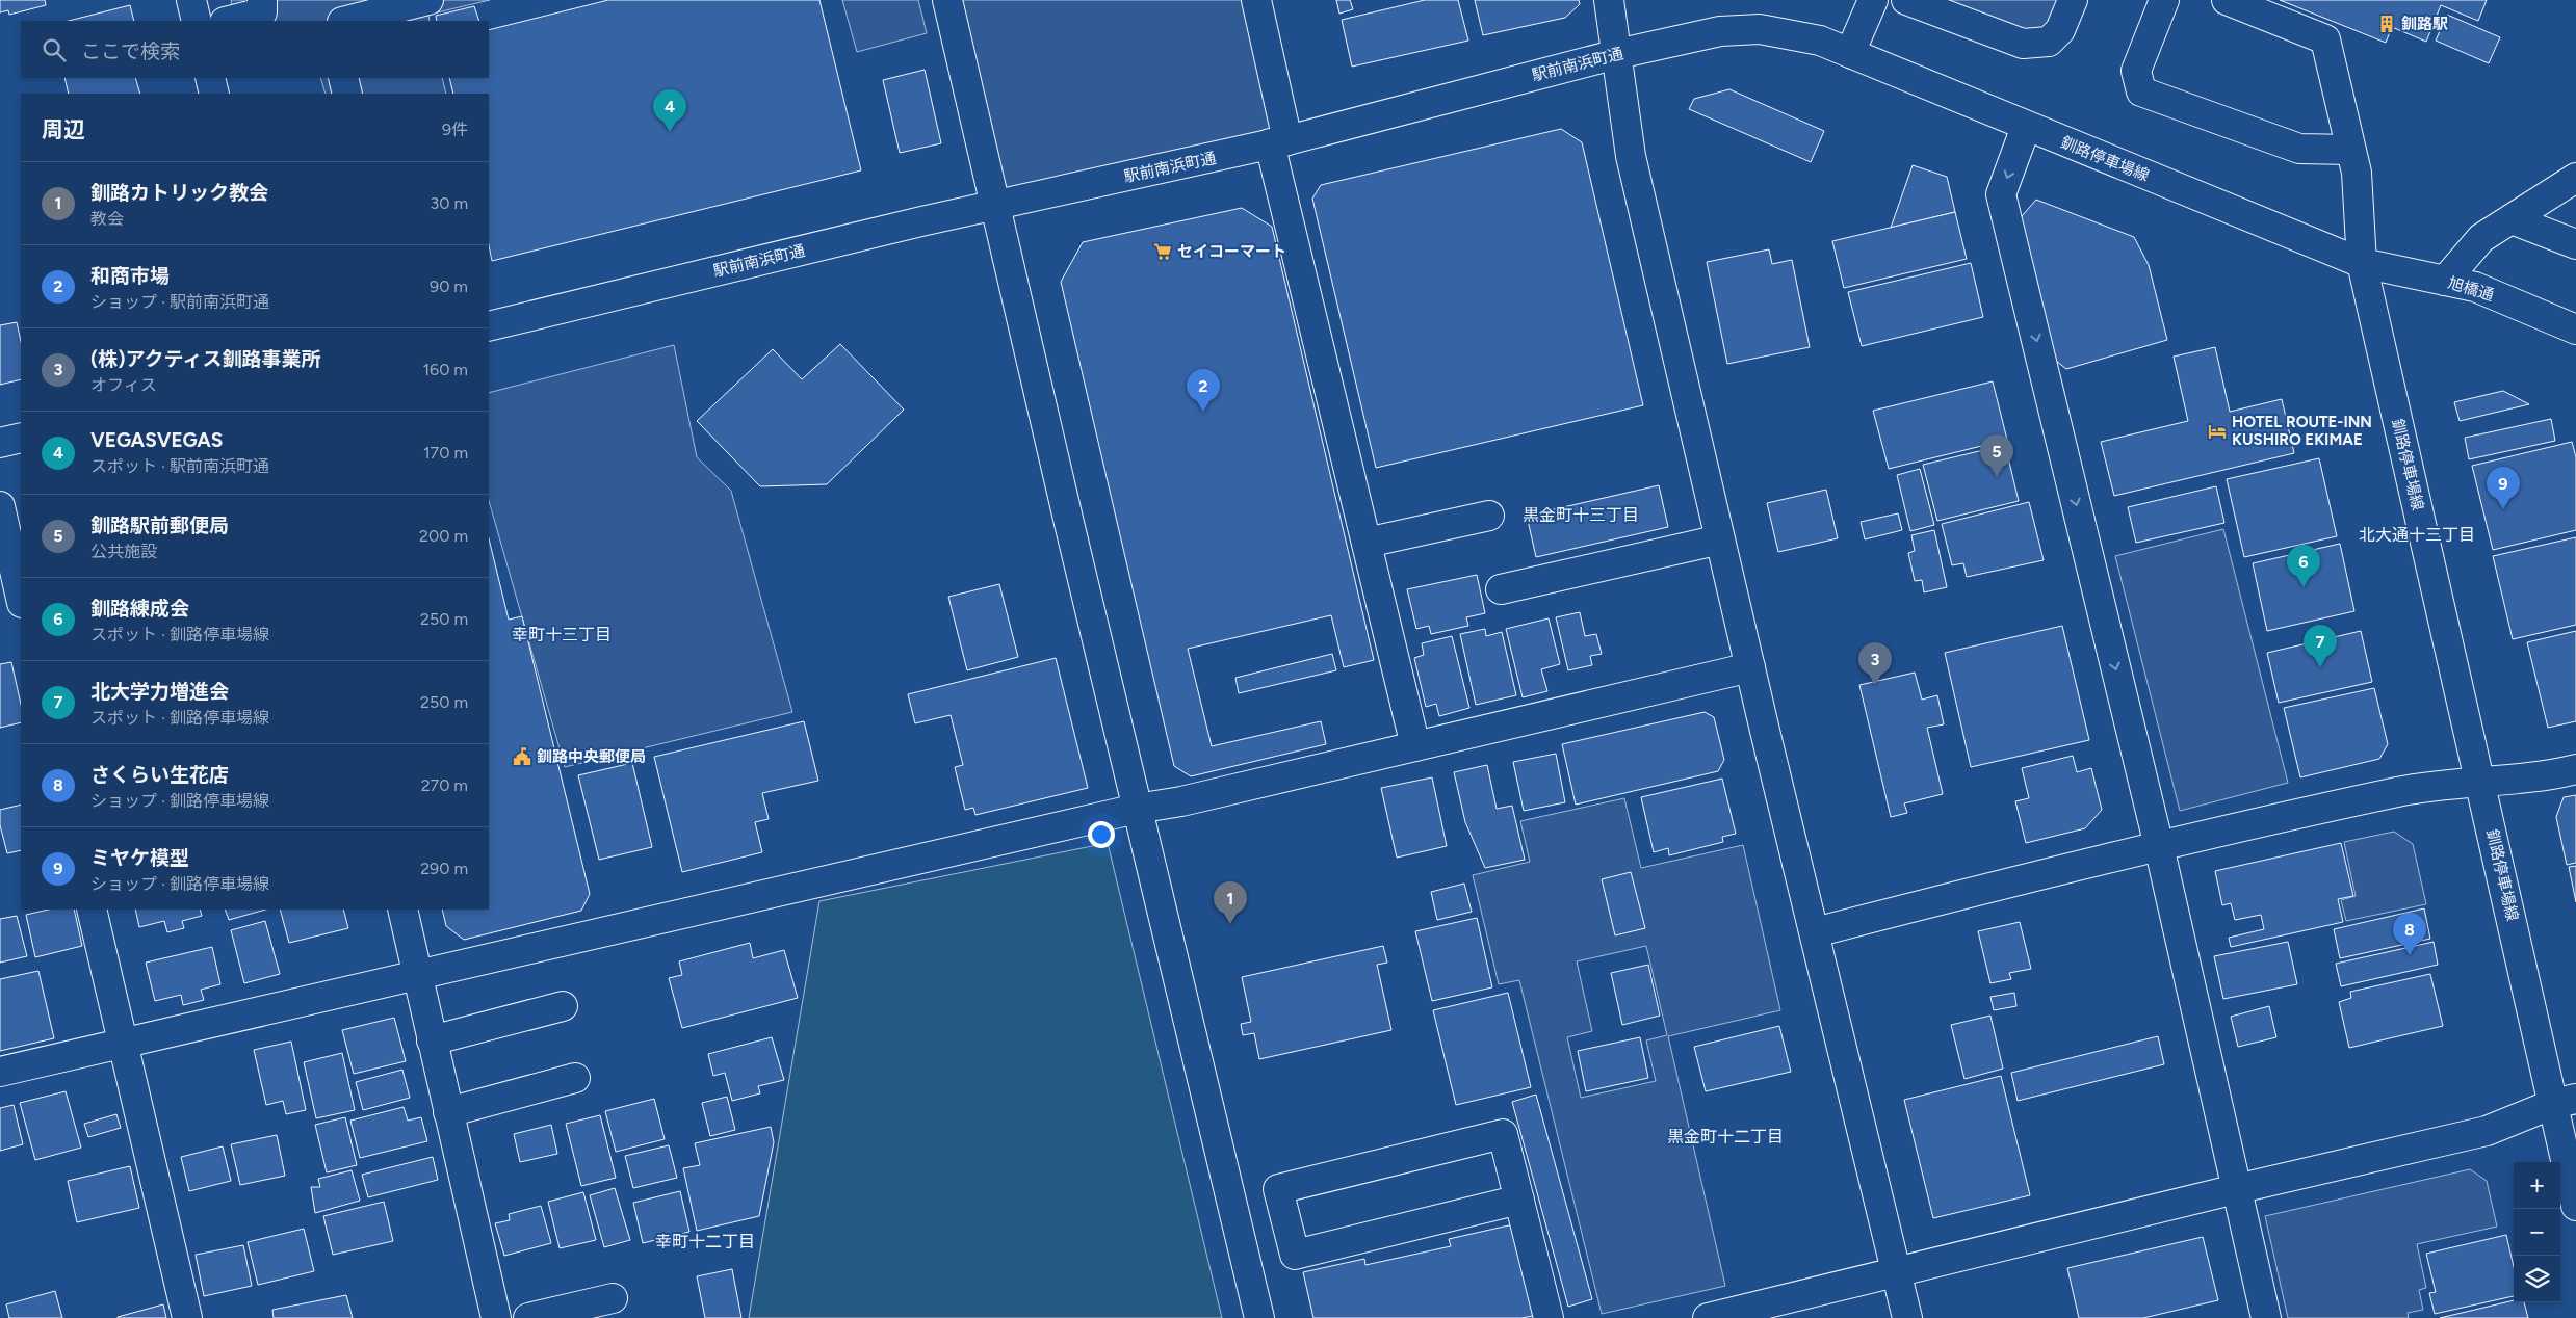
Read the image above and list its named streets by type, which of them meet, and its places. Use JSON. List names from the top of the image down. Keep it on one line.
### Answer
{"streets":{"street":["駅前南浜町通","釧路停車場線","旭橋通"]},"crossings":[["駅前南浜町通","釧路停車場線"],["釧路停車場線","旭橋通"]],"districts":["黒金町十三丁目","北大通十三丁目","幸町十三丁目","黒金町十二丁目","幸町十二丁目"],"places":{"building":["釧路駅"],"supermarket":["セイコーマート"],"hotel":["HOTEL ROUTE-INN KUSHIRO EKIMAE"],"public building":["釧路中央郵便局"]},"page":{"search":"ここで検索","pins":["4","2","5","9","6","7","3","1","8"],"heading":["周辺","9件"],"list":[{"mark":"1","name":"釧路カトリック教会","note":"教会","value":"30 m"},{"mark":"2","name":"和商市場","note":"ショップ · 駅前南浜町通","value":"90 m"},{"mark":"3","name":"(株)アクティス釧路事業所","note":"オフィス","value":"160 m"},{"mark":"4","name":"VEGASVEGAS","note":"スポット · 駅前南浜町通","value":"170 m"},{"mark":"5","name":"釧路駅前郵便局","note":"公共施設","value":"200 m"},{"mark":"6","name":"釧路練成会","note":"スポット · 釧路停車場線","value":"250 m"},{"mark":"7","name":"北大学力増進会","note":"スポット · 釧路停車場線","value":"250 m"},{"mark":"8","name":"さくらい生花店","note":"ショップ · 釧路停車場線","value":"270 m"},{"mark":"9","name":"ミヤケ模型","note":"ショップ · 釧路停車場線","value":"290 m"}],"map_buttons":["+","−"]}}
